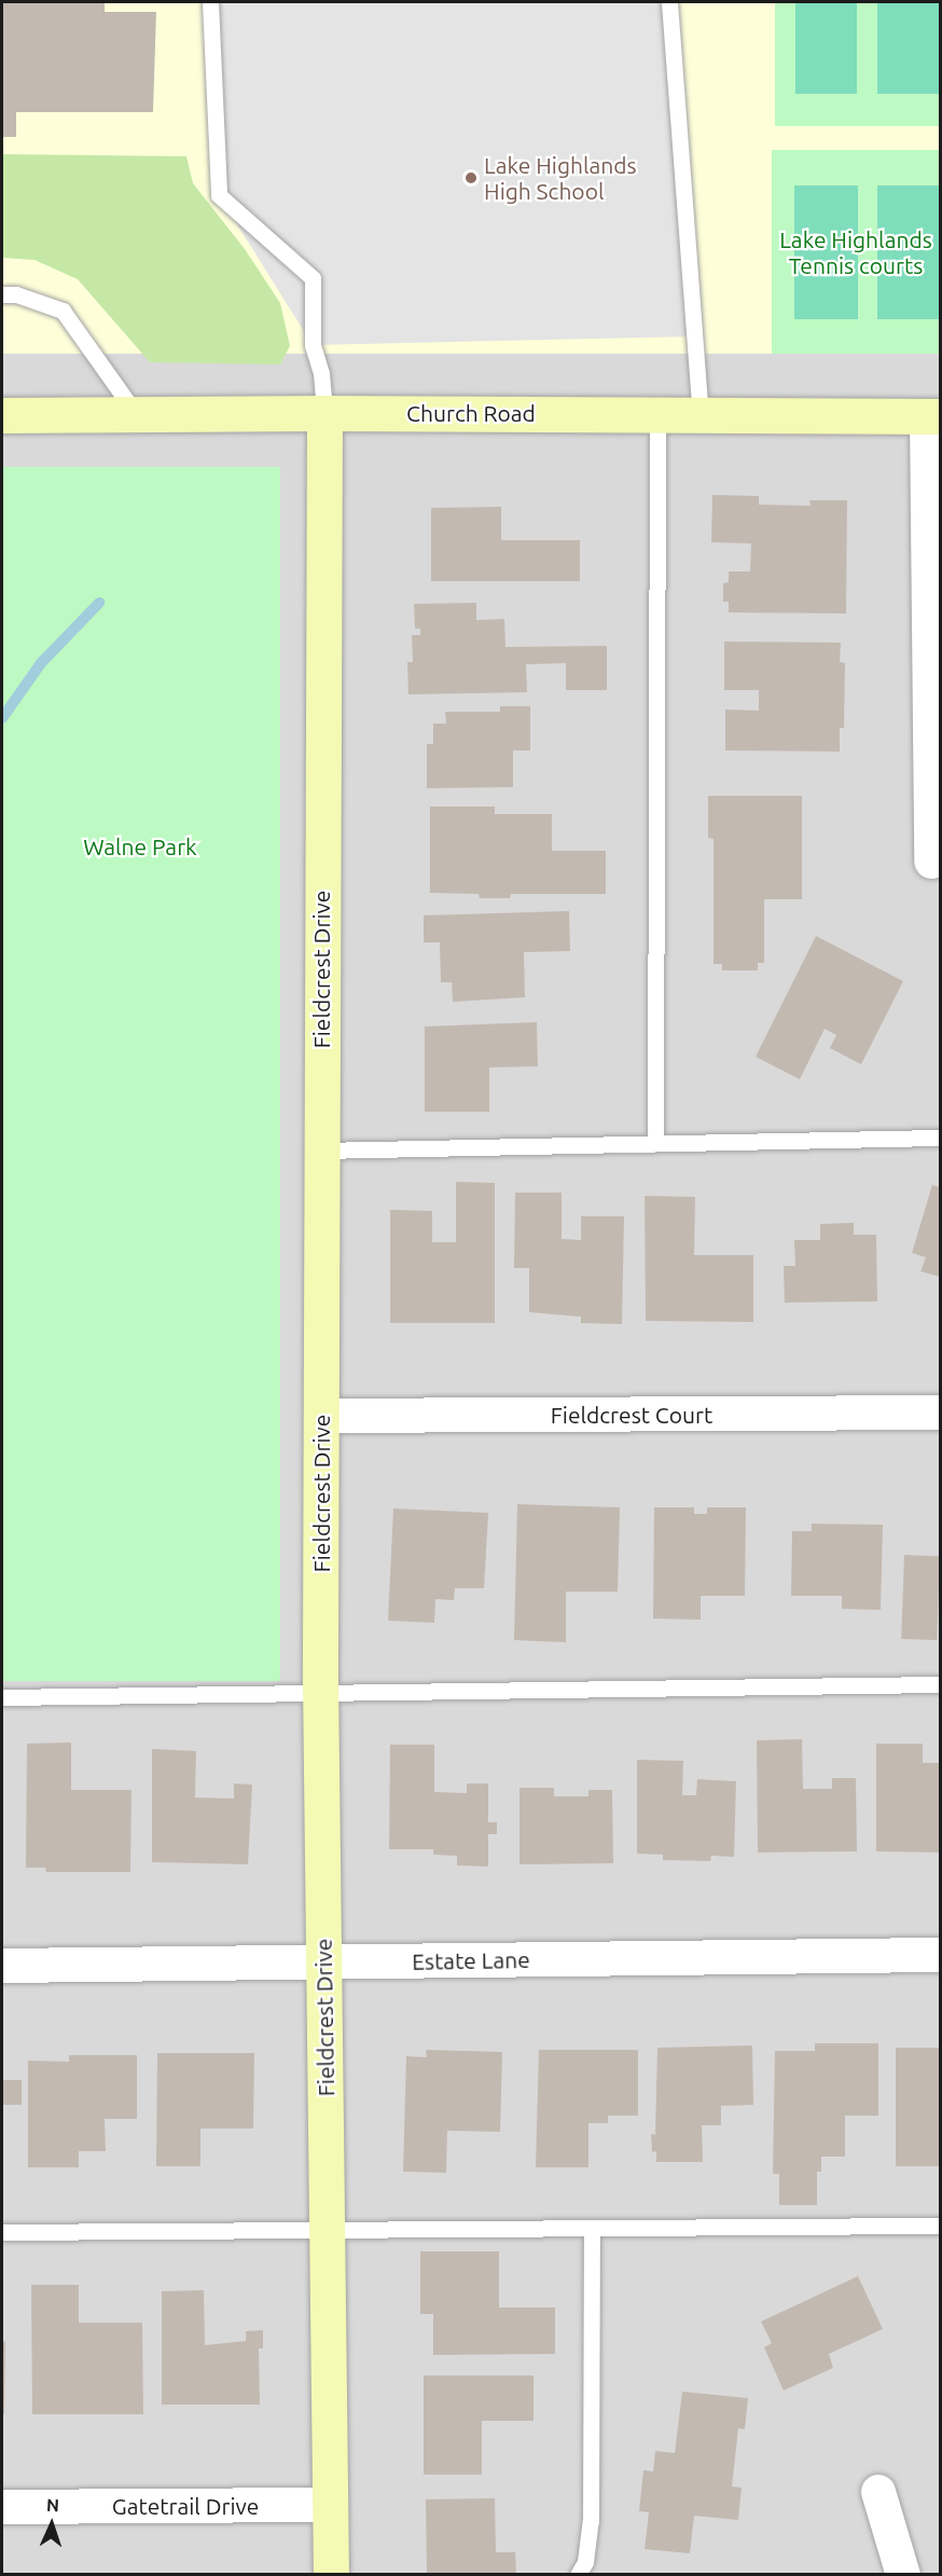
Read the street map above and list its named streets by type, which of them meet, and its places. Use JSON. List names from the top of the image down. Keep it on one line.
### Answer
{"streets":{"street":["Church Road","Fieldcrest Drive","Fieldcrest Court","Estate Lane","Gatetrail Drive"]},"crossings":[["Church Road","Fieldcrest Drive"],["Fieldcrest Drive","Fieldcrest Court"],["Fieldcrest Drive","Estate Lane"],["Fieldcrest Drive","Gatetrail Drive"]],"parks":["Lake Highlands Tennis courts","Walne Park"],"places":["Lake Highlands High School"],"north":"top"}
